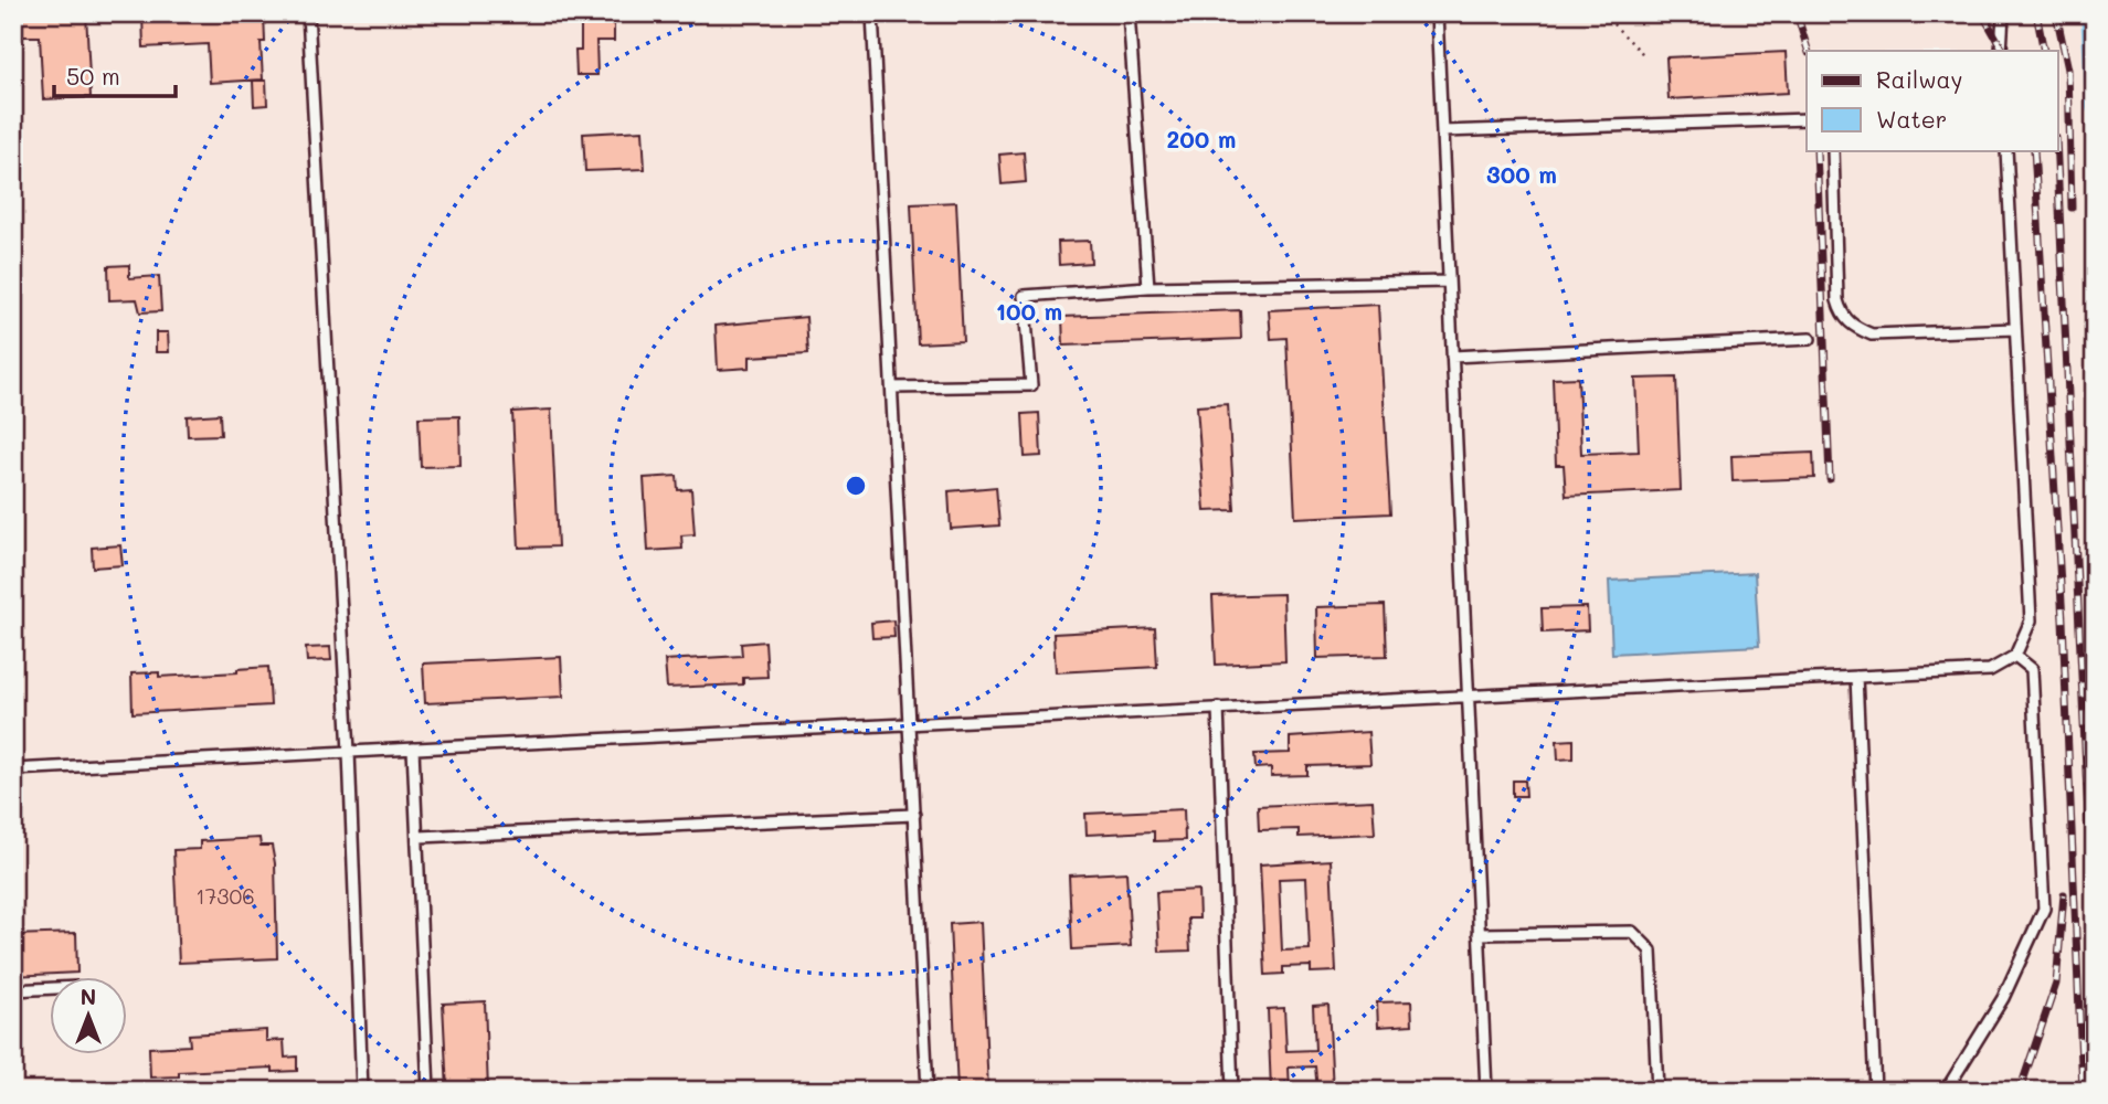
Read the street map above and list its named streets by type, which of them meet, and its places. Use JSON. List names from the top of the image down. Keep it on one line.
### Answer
{"house_numbers":["17306"],"legend":["Railway","Water"],"scale_bar":"50 m","north":"top","rings":["200 m","300 m","100 m"]}
